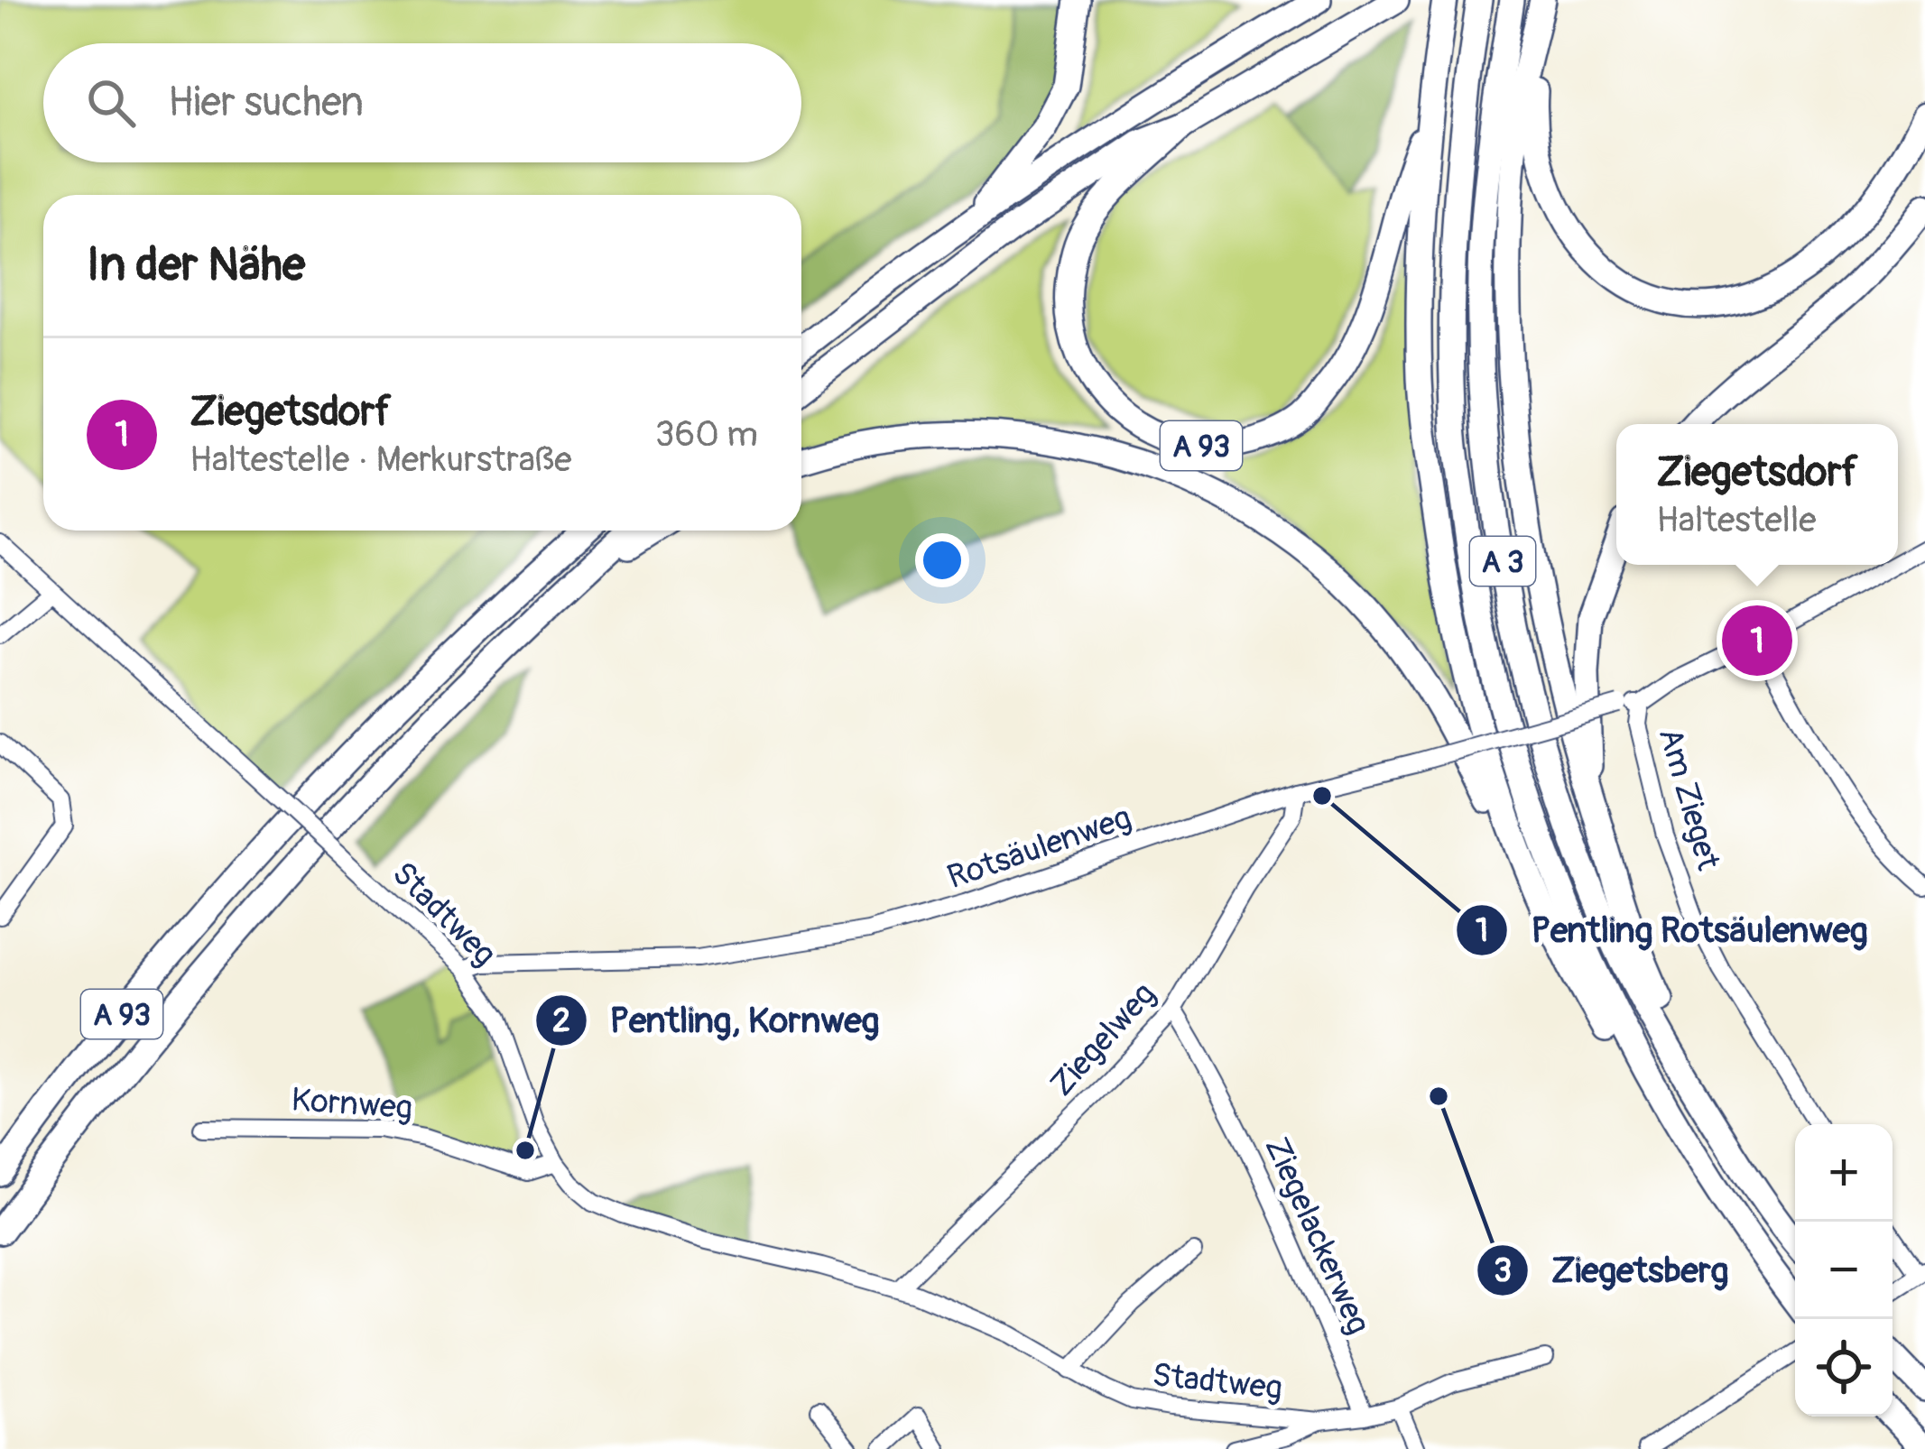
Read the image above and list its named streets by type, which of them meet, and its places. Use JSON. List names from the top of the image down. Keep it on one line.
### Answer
{"streets":{"highway":["A 93","A 3"],"street":["Am Zieget","Rotsäulenweg","Stadtweg","Ziegelweg","Kornweg","Ziegelackerweg"]},"crossings":[["A 93","A 3"],["Am Zieget","Rotsäulenweg"],["Rotsäulenweg","Stadtweg"],["Rotsäulenweg","Ziegelweg"],["Stadtweg","Ziegelweg"],["Stadtweg","Kornweg"],["Stadtweg","Ziegelackerweg"],["Ziegelweg","Ziegelackerweg"]],"places":["Pentling Rotsäulenweg","Ziegetsberg","Pentling, Kornweg"],"page":{"search":"Hier suchen","heading":"In der Nähe","list":[{"mark":"1","name":"Ziegetsdorf","note":"Haltestelle · Merkurstraße","value":"360 m"}],"popup":["Ziegetsdorf","Haltestelle"],"pins":"1","map_buttons":["+","−"]}}
